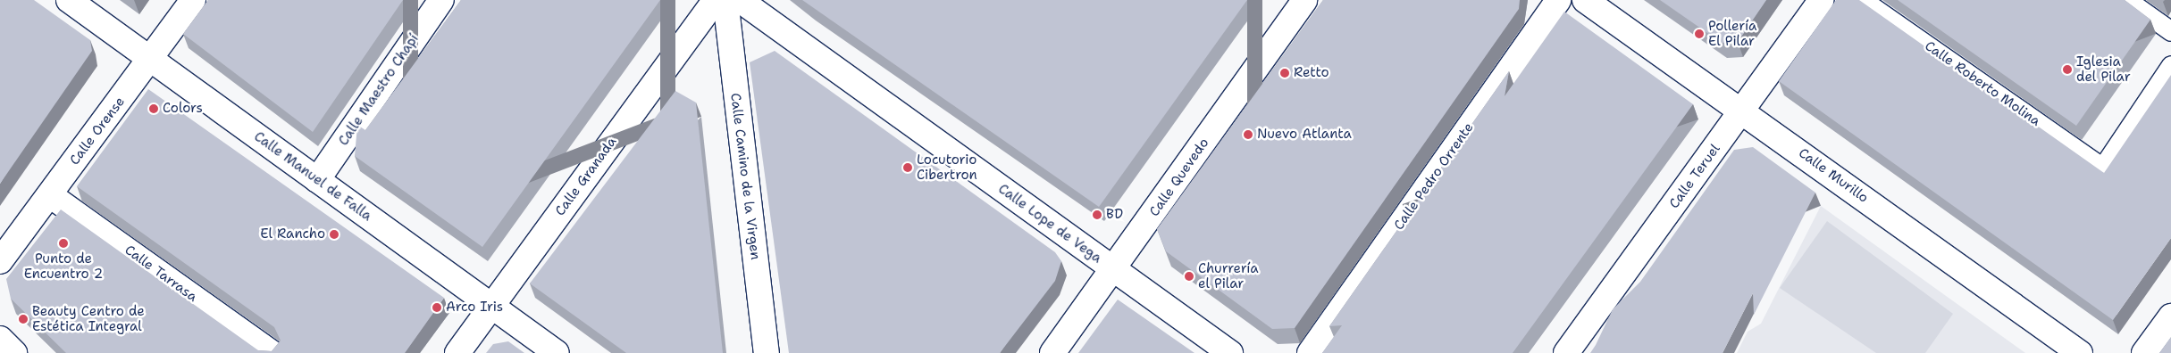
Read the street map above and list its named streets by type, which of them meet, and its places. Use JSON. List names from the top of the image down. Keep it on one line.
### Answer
{"streets":{"street":["Calle Roberto Molina","Calle Maestro Chapí","Calle Orense","Calle Murillo","Calle Manuel de Falla","Calle Granada","Calle Camino de la Virgen","Calle Pedro Orrente","Calle Teruel","Calle Quevedo","Calle Lope de Vega","Calle Tarrasa"]},"crossings":[["Calle Maestro Chapí","Calle Manuel de Falla"],["Calle Orense","Calle Manuel de Falla"],["Calle Orense","Calle Tarrasa"],["Calle Murillo","Calle Teruel"],["Calle Manuel de Falla","Calle Granada"],["Calle Quevedo","Calle Lope de Vega"]],"places":["Pollería El Pilar","Iglesia del Pilar","Retto","Colors","Nuevo Atlanta","Locutorio Cibertron","BD","El Rancho","Punto de Encuentro 2","Churrería el Pilar","Arco Iris","Beauty Centro de Estética Integral"]}
